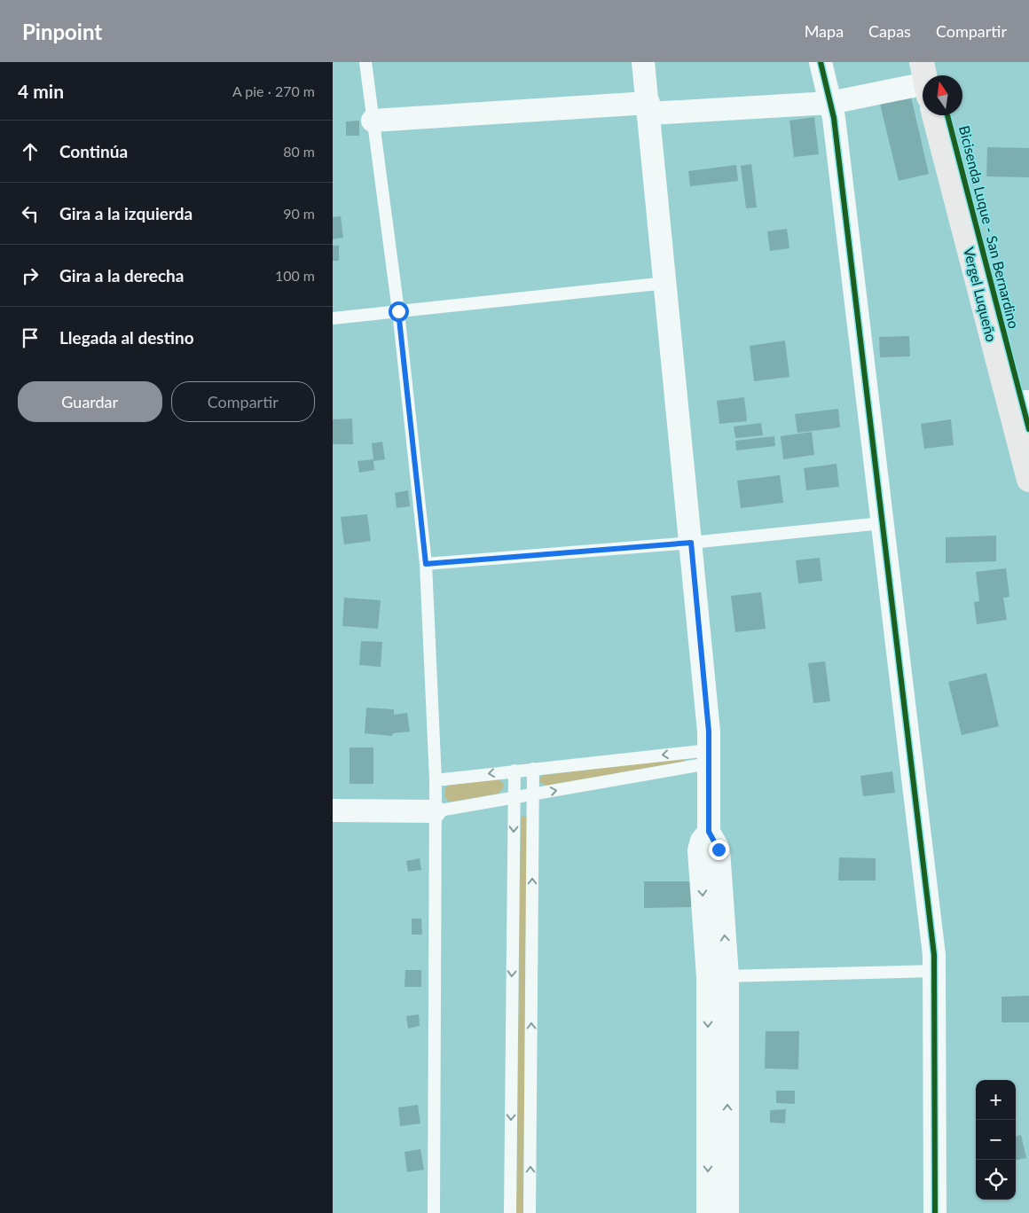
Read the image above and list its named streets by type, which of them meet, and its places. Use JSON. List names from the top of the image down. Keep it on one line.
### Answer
{"streets":{"main road":["Vergel Luqueño"],"cycle path":["Bicisenda Luque - San Bernardino"]},"north":"top","page":{"header":"Pinpoint","nav":["Mapa","Capas","Compartir"],"heading":["4 min","A pie · 270 m"],"list":[["Continúa","80 m"],["Gira a la izquierda","90 m"],["Gira a la derecha","100 m"],"Llegada al destino"],"buttons":["Guardar","Compartir"],"map_buttons":["+","−"]}}
